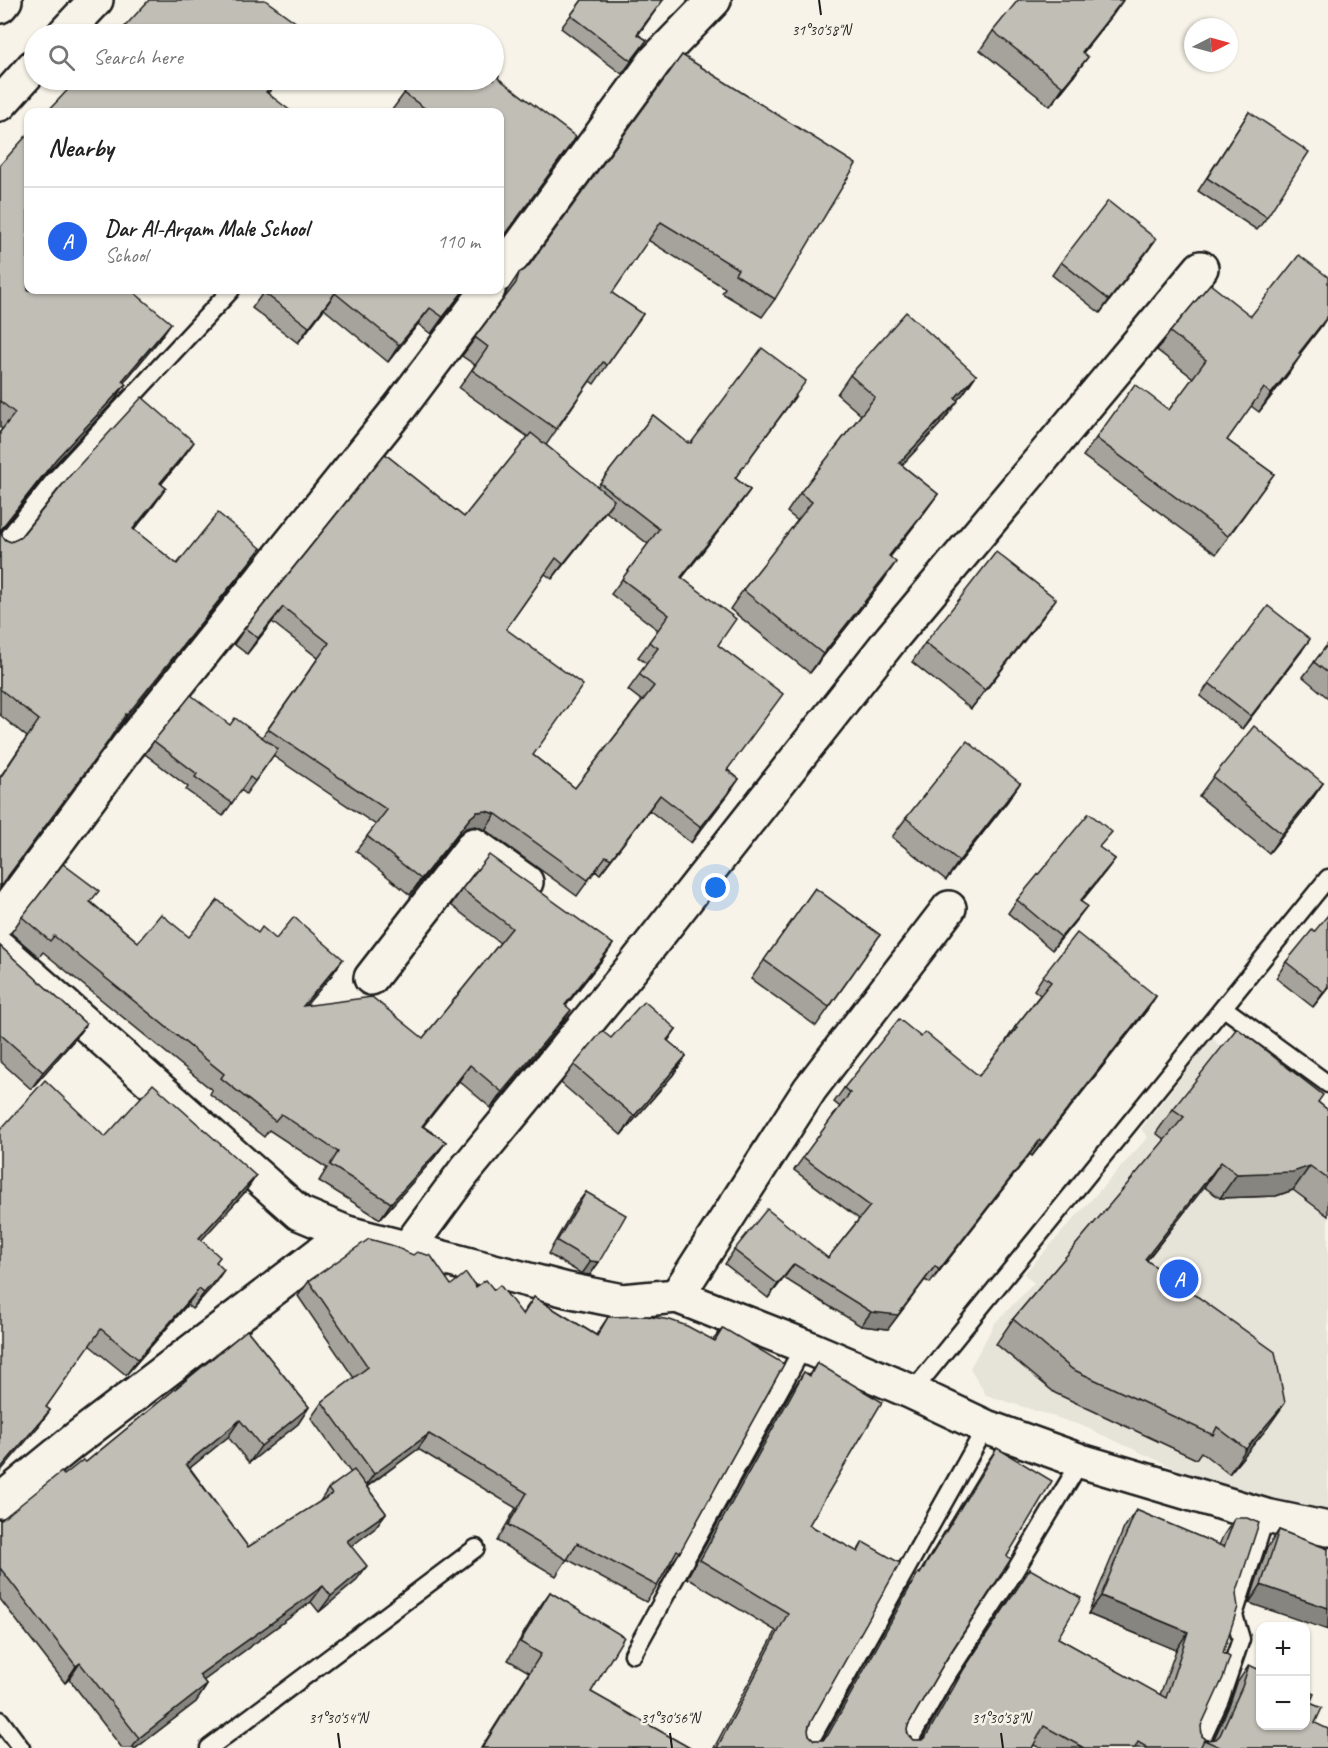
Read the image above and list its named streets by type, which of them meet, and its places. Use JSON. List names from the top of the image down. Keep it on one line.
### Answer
{"north":"right","page":{"search":"Search here","heading":"Nearby","list":[{"mark":"A","name":"Dar Al-Arqam Male School","note":"School","value":"110 m"}],"pins":"A","map_buttons":["+","−"]},"coordinates":["31°30'58\"N","31°30'54\"N","31°30'56\"N"]}
